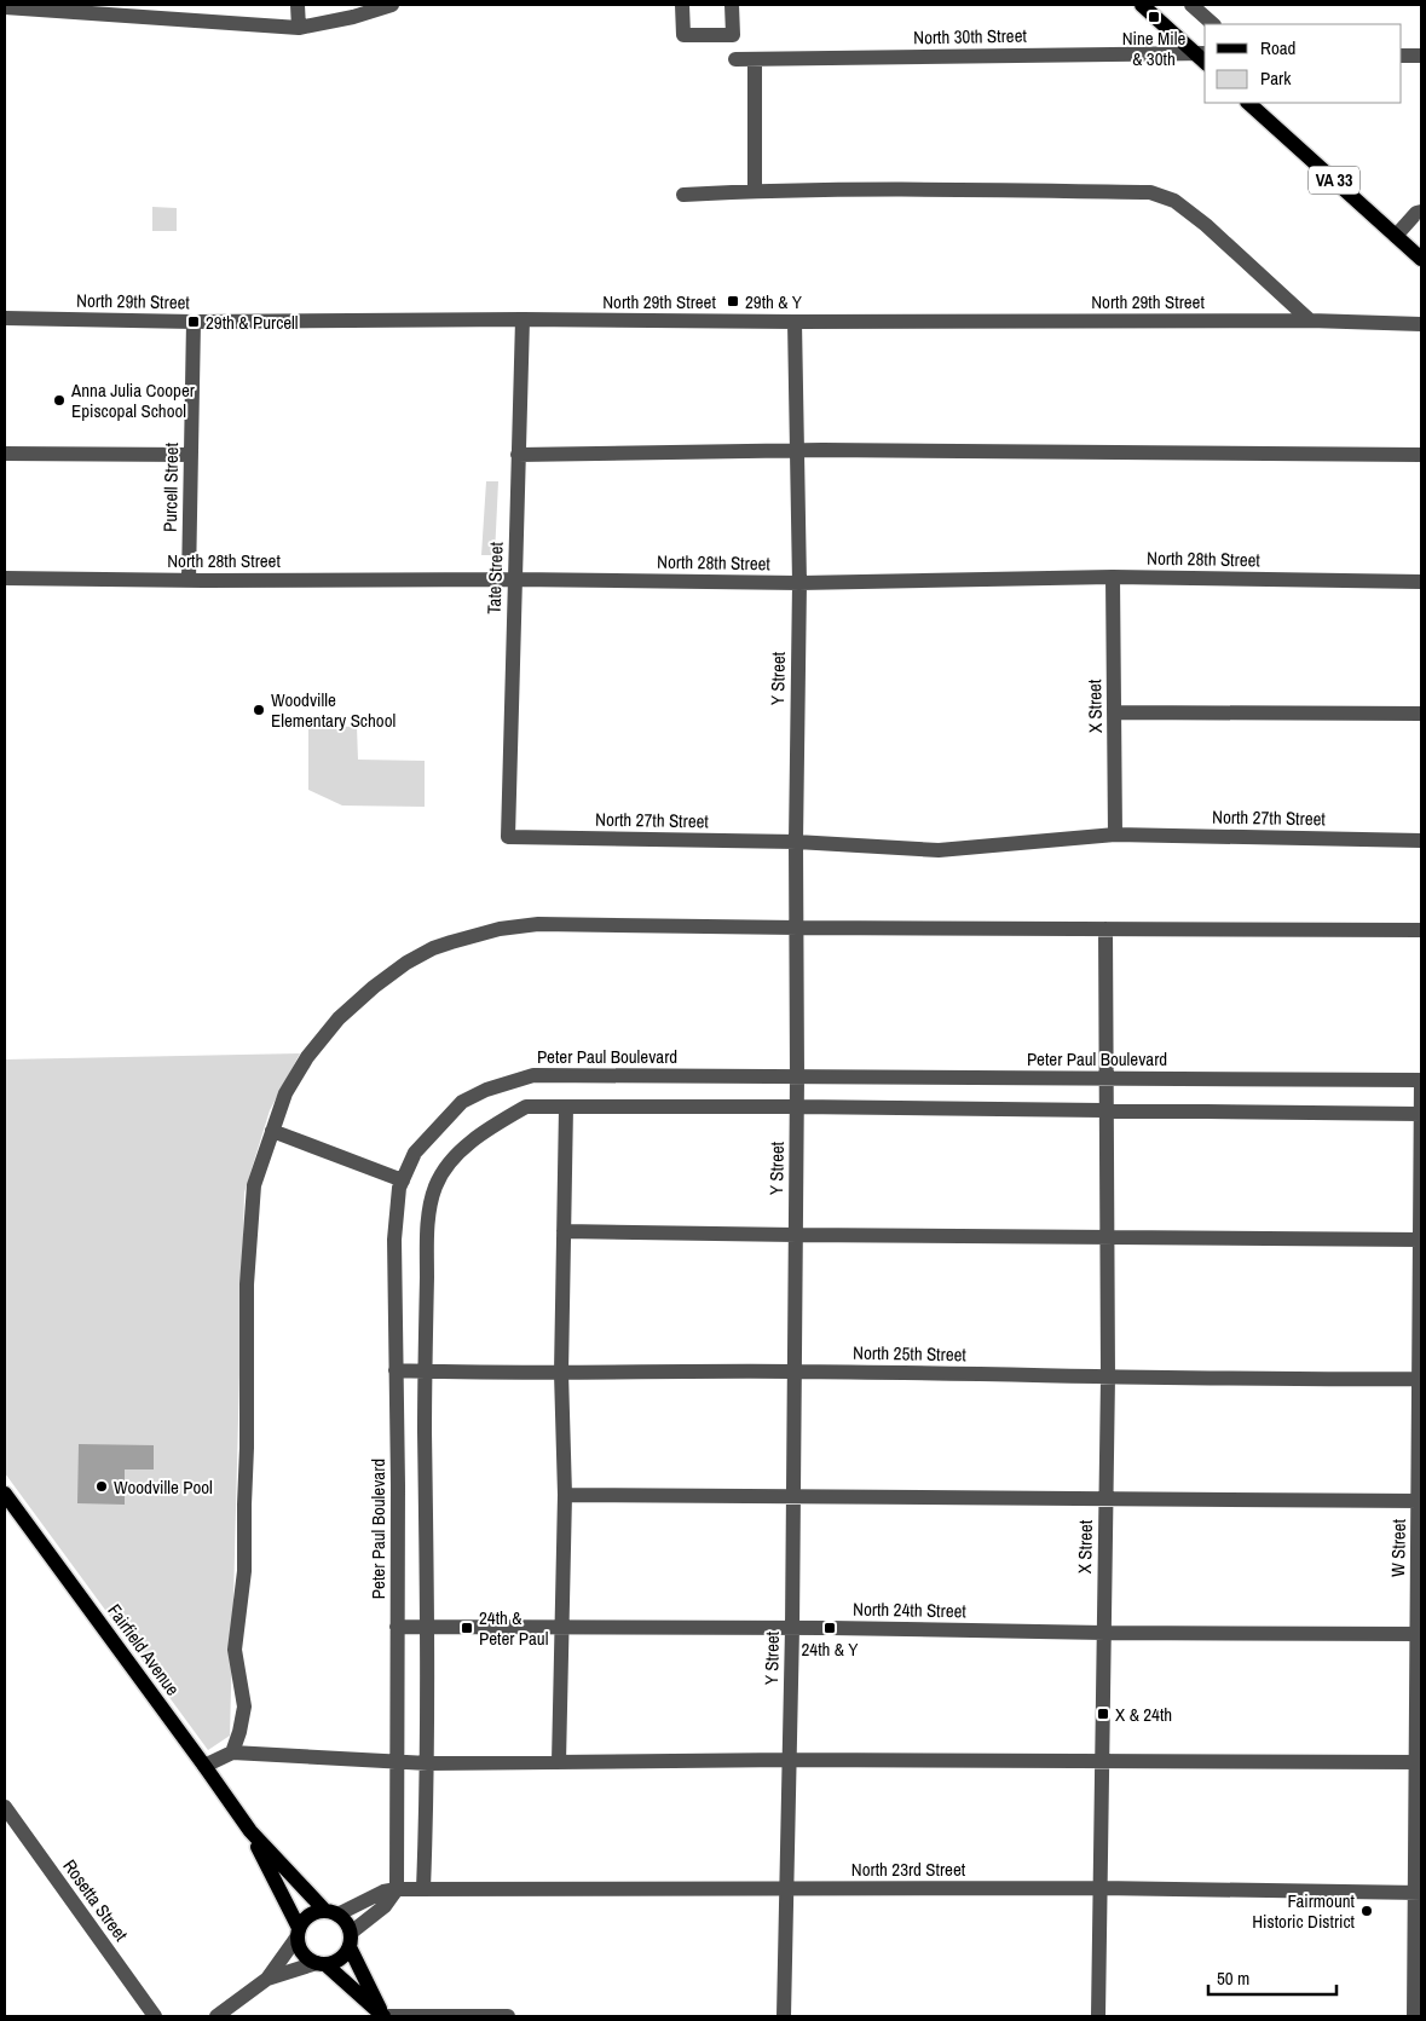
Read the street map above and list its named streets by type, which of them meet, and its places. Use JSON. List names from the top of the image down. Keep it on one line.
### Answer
{"streets":{"main road":["VA 33","Fairfield Avenue"],"street":["North 30th Street","North 29th Street","Purcell Street","North 28th Street","Tate Street","Y Street","X Street","North 27th Street","Peter Paul Boulevard","North 25th Street","W Street","North 24th Street","North 23rd Street","Rosetta Street"]},"crossings":[["North 29th Street","Purcell Street"],["North 29th Street","Tate Street"],["North 29th Street","Y Street"],["Purcell Street","North 28th Street"],["North 28th Street","Tate Street"],["North 28th Street","Y Street"],["North 28th Street","X Street"],["Tate Street","North 27th Street"],["Y Street","North 27th Street"],["Y Street","Peter Paul Boulevard"],["Y Street","North 25th Street"],["Y Street","North 24th Street"],["Y Street","North 23rd Street"],["X Street","North 27th Street"],["X Street","Peter Paul Boulevard"],["X Street","North 25th Street"],["X Street","North 24th Street"],["X Street","North 23rd Street"],["Peter Paul Boulevard","North 25th Street"],["Peter Paul Boulevard","W Street"],["Peter Paul Boulevard","North 24th Street"],["Peter Paul Boulevard","North 23rd Street"],["North 25th Street","W Street"],["W Street","North 24th Street"],["W Street","North 23rd Street"],["Fairfield Avenue","North 23rd Street"]],"places":{"transit":["Nine Mile & 30th","29th & Y","29th & Purcell","24th & Peter Paul","24th & Y","X & 24th"],"other":["Anna Julia Cooper Episcopal School","Woodville Elementary School","Woodville Pool","Fairmount Historic District"]},"legend":["Road","Park"],"scale_bar":"50 m"}
